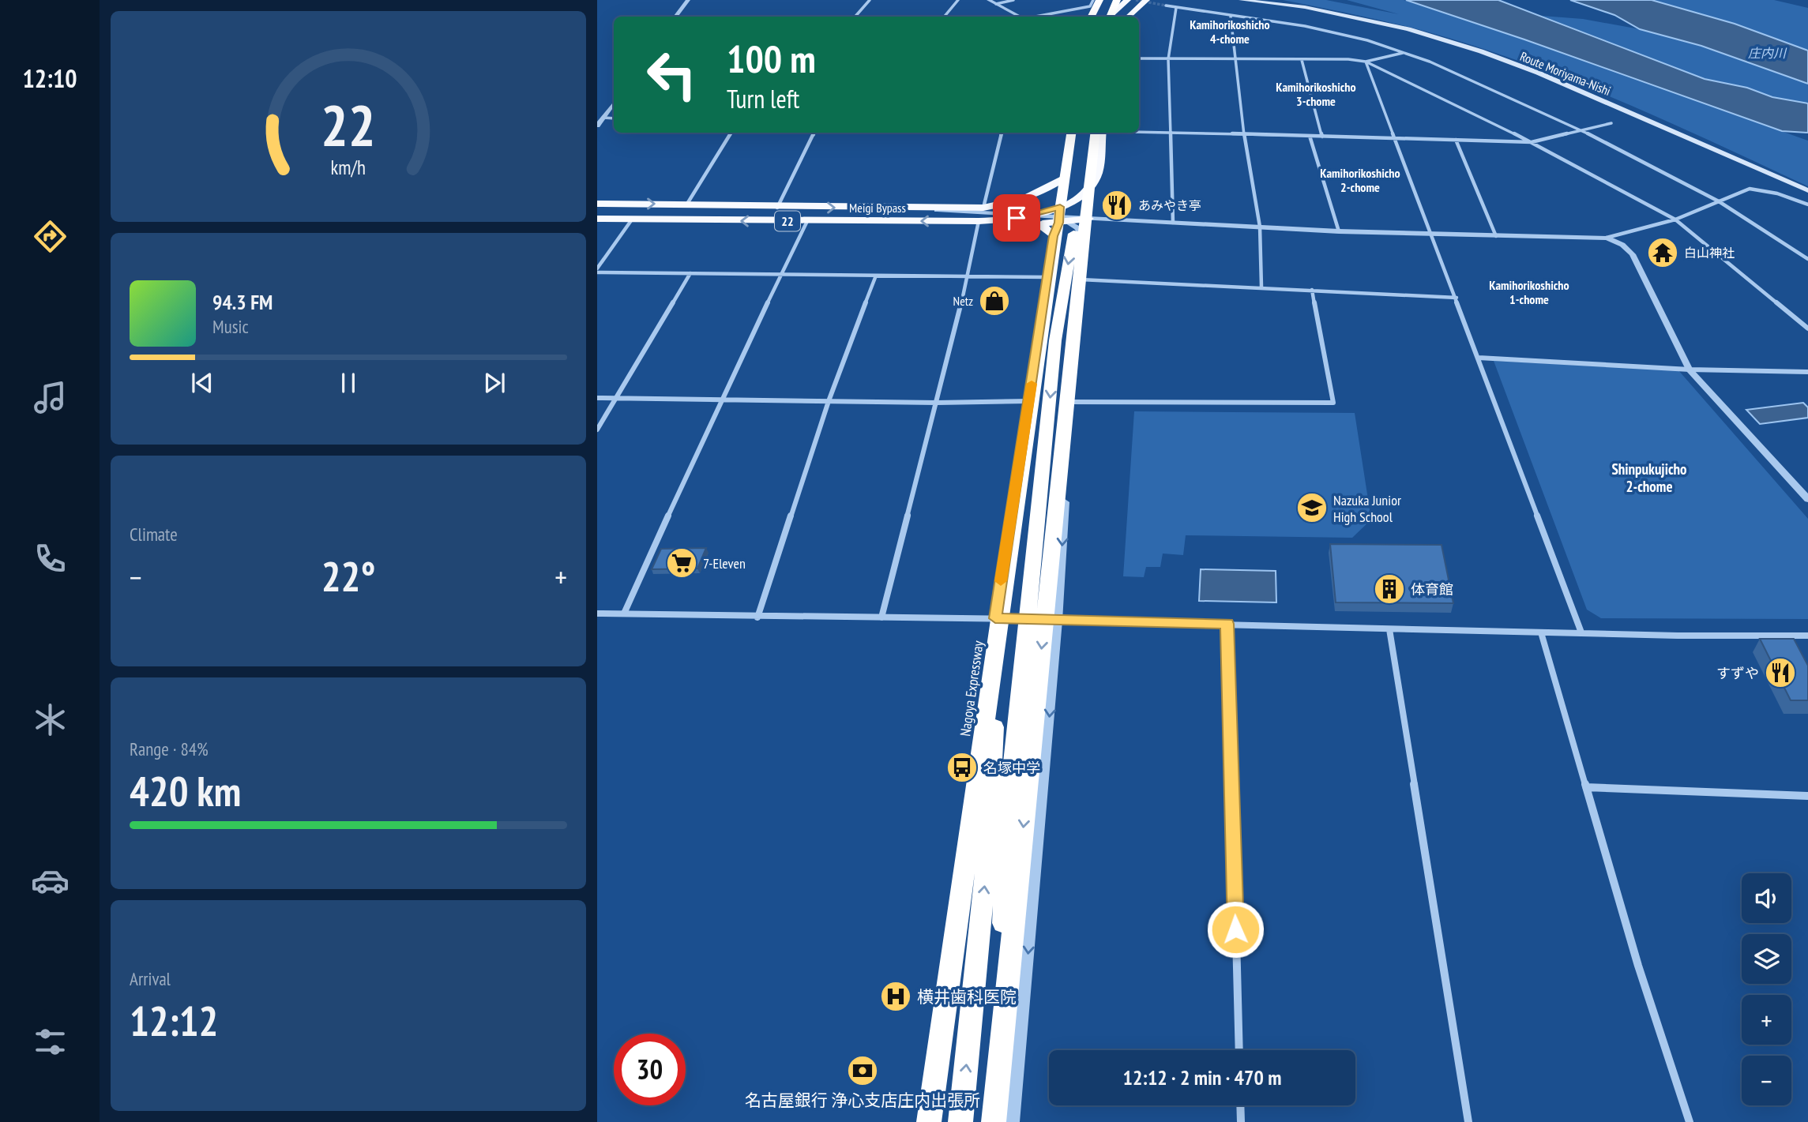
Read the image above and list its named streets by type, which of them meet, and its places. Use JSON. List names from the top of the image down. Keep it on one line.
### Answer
{"streets":{"highway":["Meigi Bypass","22","Nagoya Expressway"],"main road":["Route Moriyama-Nishi"]},"districts":["Kamihorikoshicho 4-chome","Kamihorikoshicho 3-chome","Kamihorikoshicho 2-chome","Kamihorikoshicho 1-chome","Shinpukujicho 2-chome"],"water":["庄内川"],"places":{"restaurant":["あみやき亭","すずや"],"temple":["白山神社"],"shop":["Netz"],"school or university":["Nazuka Junior High School"],"supermarket":["7-Eleven"],"building":["体育館"],"bus stop":["名塚中学"],"hospital":["横井歯科医院"],"bank":["名古屋銀行 浄心支店庄内出張所"]},"page":{"tabs":"12:10","turn":["100 m","Turn left"],"song":["94.3 FM","Music"],"tile":["Climate",["Range · 84%","420 km"],["Arrival","12:12"]],"heat":["−","22°","+"],"map_buttons":["+","−"],"limit":"30","trip":"12:12 · 2 min · 470 m","gauge":["22","km/h"]}}
